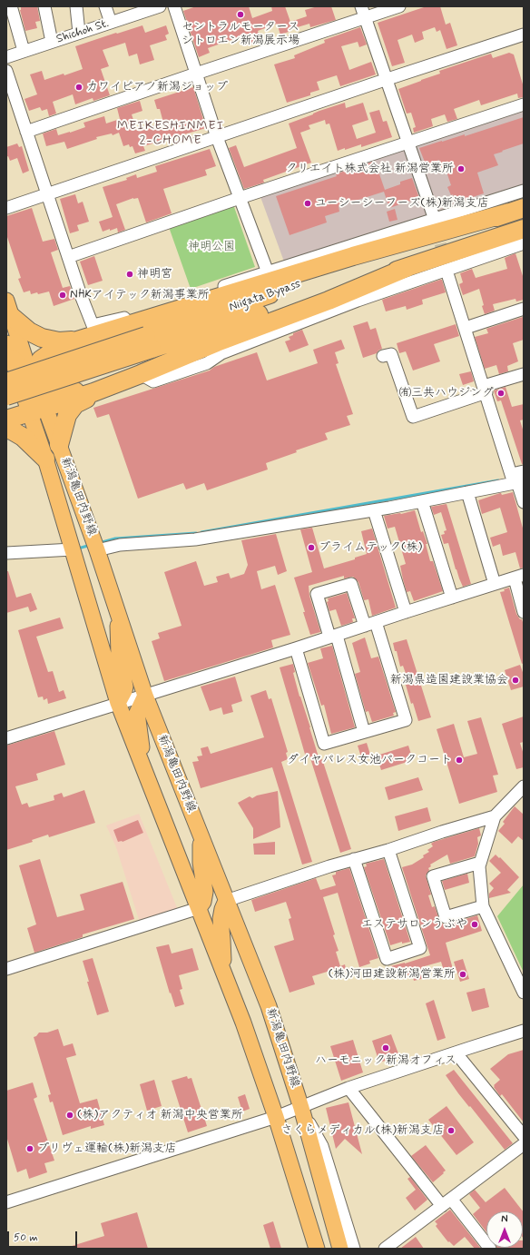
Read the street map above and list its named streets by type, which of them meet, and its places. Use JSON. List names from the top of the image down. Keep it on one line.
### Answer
{"streets":{"highway":["Niigata Bypass"],"main road":["新潟亀田内野線"],"street":["Shichoh St."]},"districts":["MEIKESHINMEI 2-CHOME"],"parks":["神明公園"],"places":["セントラルモータース シトロエン新潟展示場","カワイピアノ新潟ショップ","クリエイト株式会社 新潟営業所","ユーシーシーフーズ(株)新潟支店","神明宮","NHKアイテック新潟事業所","㈲三共ハウジング","プライムテック(株)","新潟県造園建設業協会","ダイヤパレス女池パークコート","エステサロンうぶや","(株)河田建設新潟営業所","ハーモニック新潟オフィス","(株)アクティオ 新潟中央営業所","さくらメディカル(株)新潟支店","プリヴェ運輸(株)新潟支店"],"scale_bar":"50 m","north":"top"}
